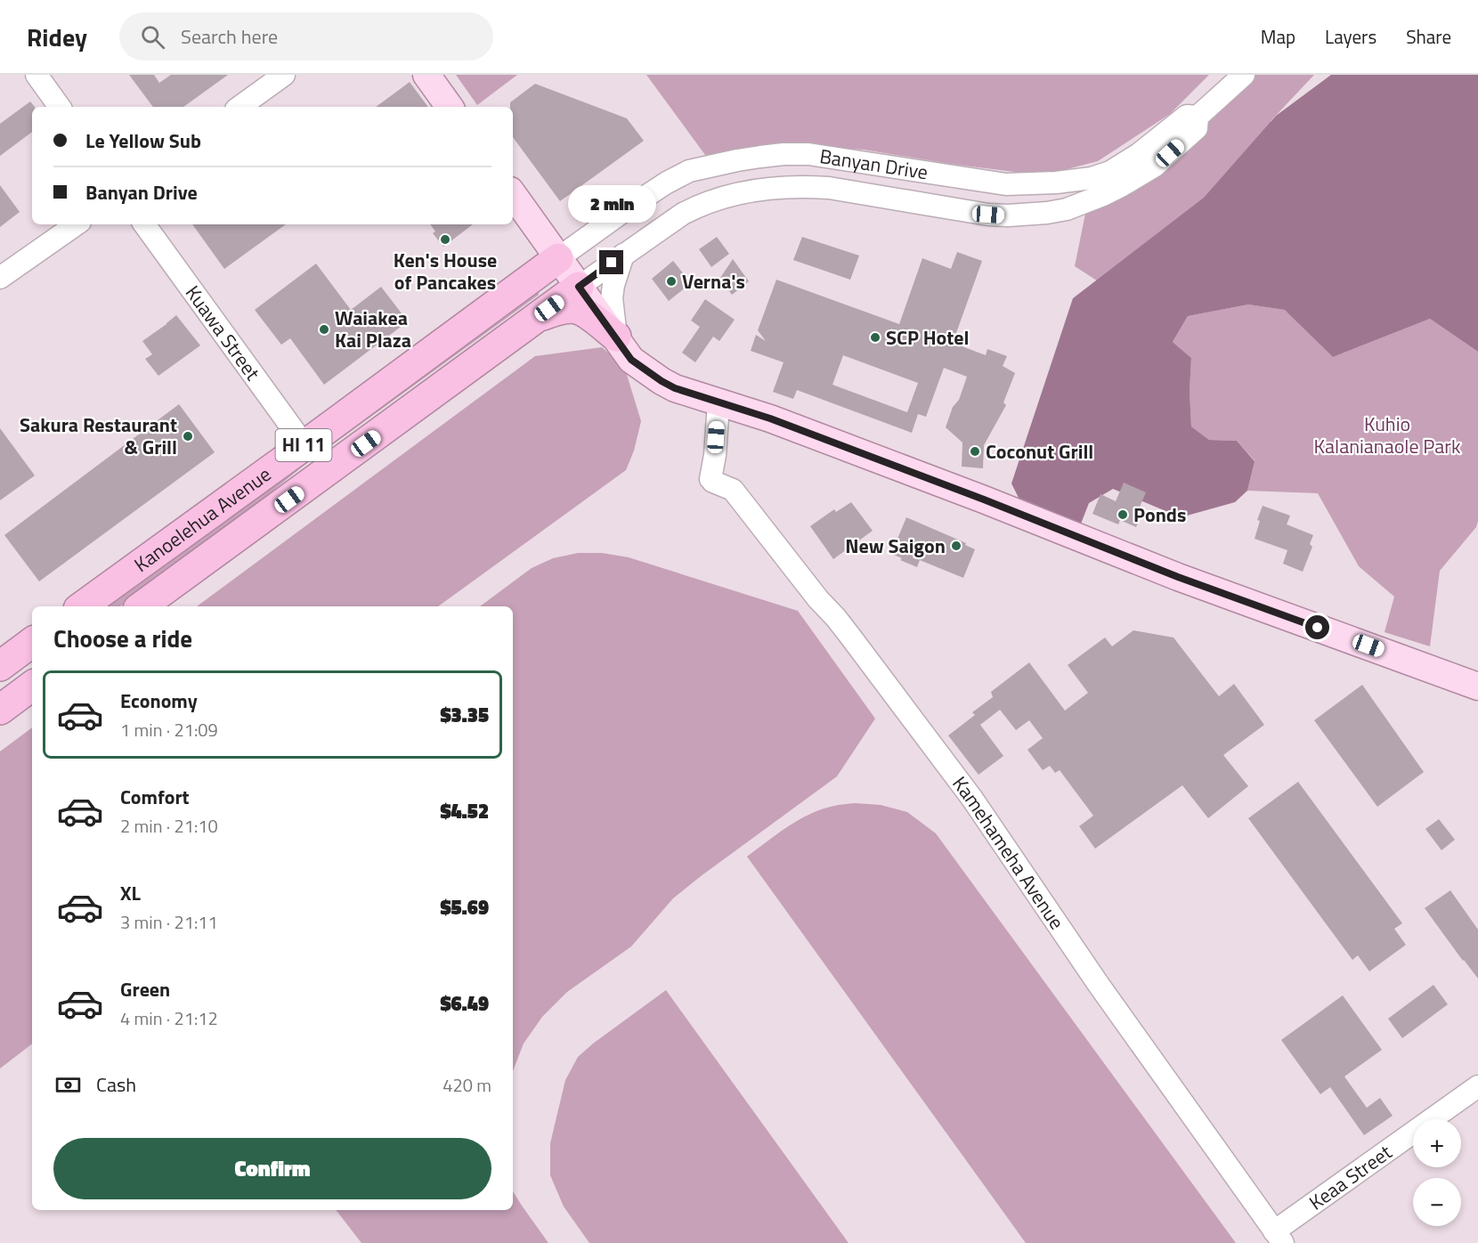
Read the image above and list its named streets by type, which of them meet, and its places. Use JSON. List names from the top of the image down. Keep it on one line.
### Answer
{"streets":{"highway":["HI 11","Kanoelehua Avenue"],"street":["Banyan Drive","Kuawa Street","Kamehameha Avenue","Keaa Street"]},"crossings":[["Banyan Drive","Kanoelehua Avenue"],["Kuawa Street","Kanoelehua Avenue"],["Kamehameha Avenue","Keaa Street"]],"parks":["Kuhio Kalanianaole Park"],"places":["Ken's House of Pancakes","Verna's","Waiakea Kai Plaza","SCP Hotel","Sakura Restaurant & Grill","Coconut Grill","Ponds","New Saigon"],"page":{"header":"Ridey","search":"Search here","nav":["Map","Layers","Share"],"banner":["Le Yellow Sub","Banyan Drive"],"bubble":"2 min","heading":"Choose a ride","list":[{"name":"Economy","note":"1 min · 21:09","value":"$3.35"},{"name":"Comfort","note":"2 min · 21:10","value":"$4.52"},{"name":"XL","note":"3 min · 21:11","value":"$5.69"},{"name":"Green","note":"4 min · 21:12","value":"$6.49"}],"pay":["Cash","420 m"],"map_buttons":["+","−"],"buttons":"Confirm"}}
